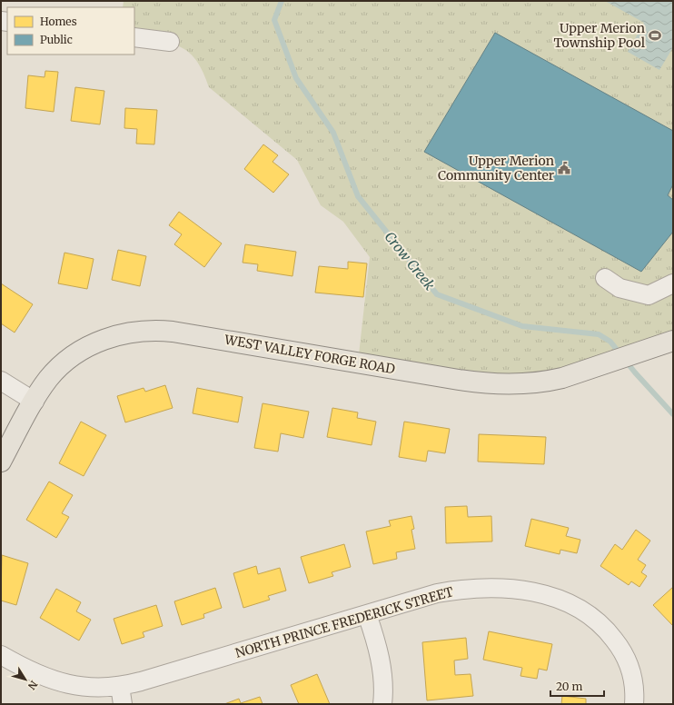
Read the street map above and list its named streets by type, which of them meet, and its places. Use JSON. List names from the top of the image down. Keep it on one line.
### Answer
{"streets":{"main road":["WEST VALLEY FORGE ROAD"],"street":["NORTH PRINCE FREDERICK STREET"]},"water":["Crow Creek"],"places":{"sports":["Upper Merion Township Pool"],"public building":["Upper Merion Community Center"]},"legend":["Homes","Public"],"scale_bar":"20 m","north":"bottom right"}
